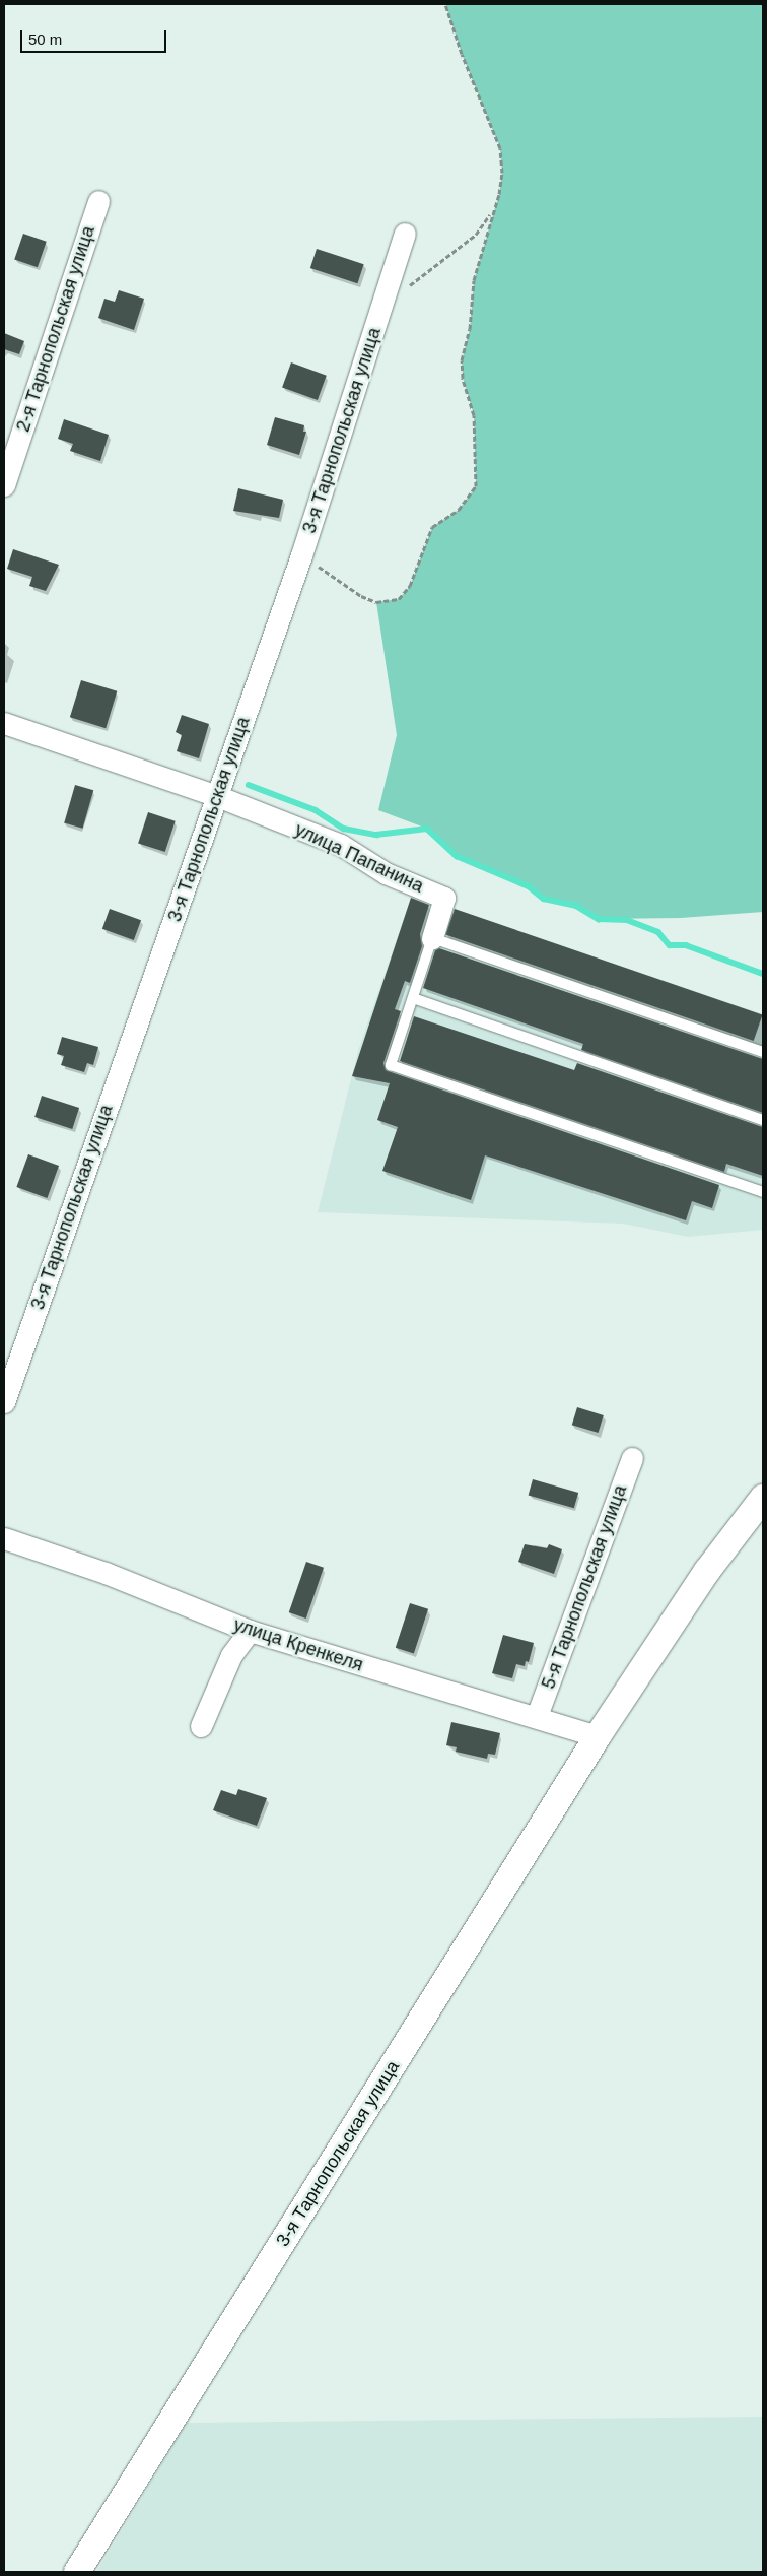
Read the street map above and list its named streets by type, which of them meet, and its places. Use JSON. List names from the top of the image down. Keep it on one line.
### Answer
{"streets":{"street":["2-я Тарнопольская улица","3-я Тарнопольская улица","улица Папанина","5-я Тарнопольская улица","улица Кренкеля"]},"crossings":[["3-я Тарнопольская улица","улица Папанина"],["3-я Тарнопольская улица","улица Кренкеля"],["5-я Тарнопольская улица","улица Кренкеля"]],"scale_bar":"50 m"}
